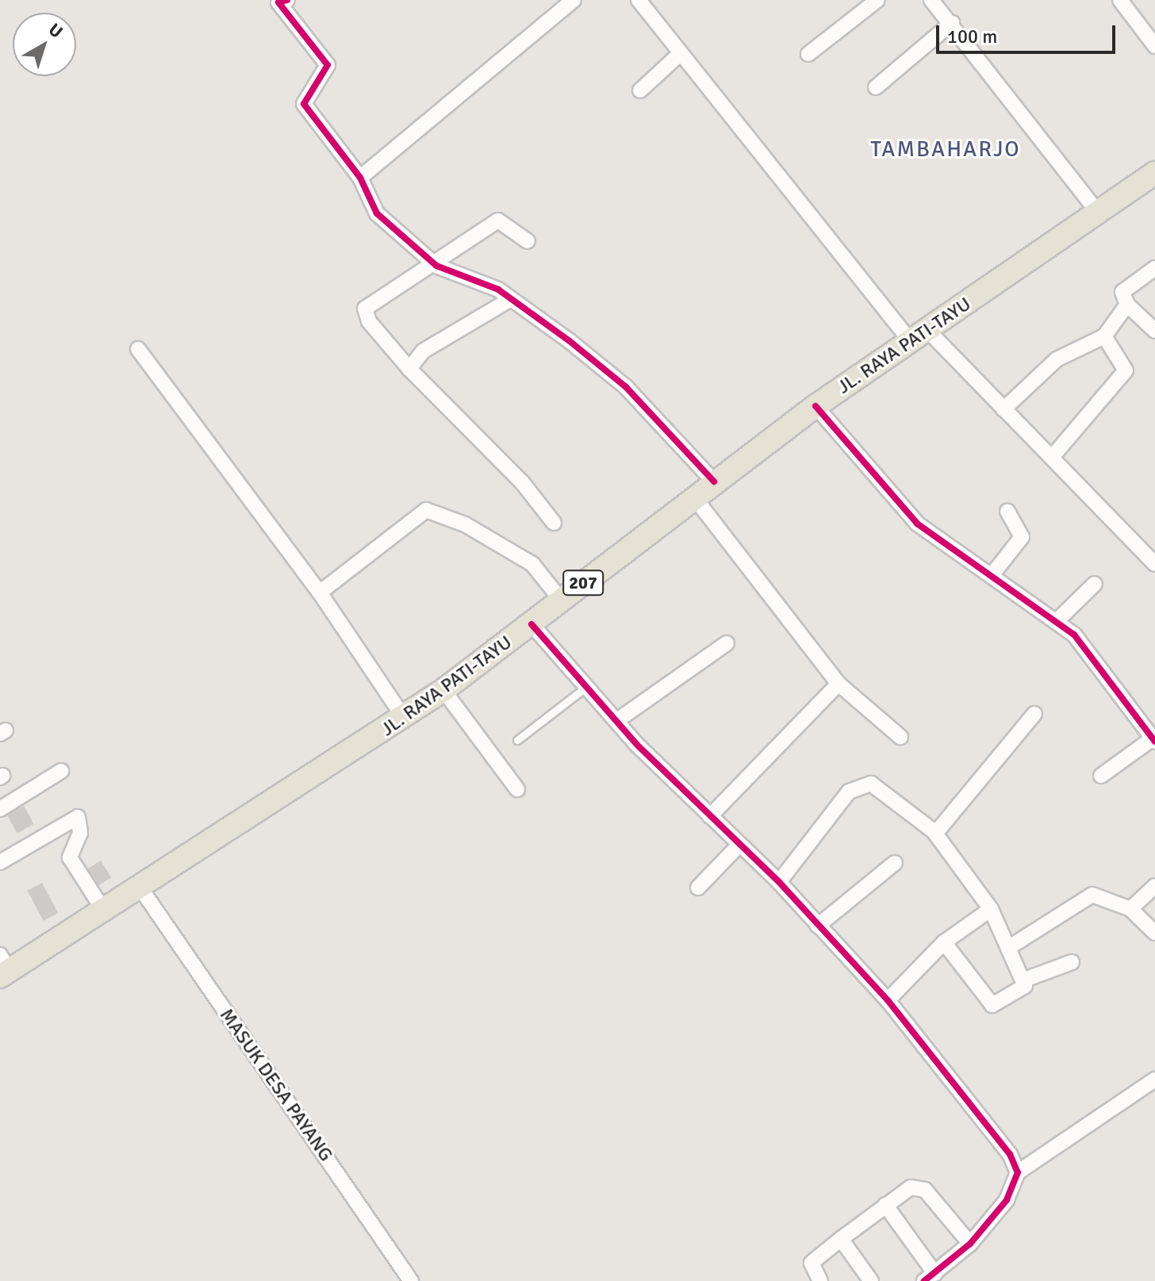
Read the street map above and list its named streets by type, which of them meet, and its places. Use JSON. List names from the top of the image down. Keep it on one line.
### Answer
{"streets":{"main road":["JL. RAYA PATI-TAYU","207"],"street":["MASUK DESA PAYANG"]},"crossings":[["JL. RAYA PATI-TAYU","MASUK DESA PAYANG"]],"districts":["TAMBAHARJO"],"scale_bar":"100 m","north":"top right"}
